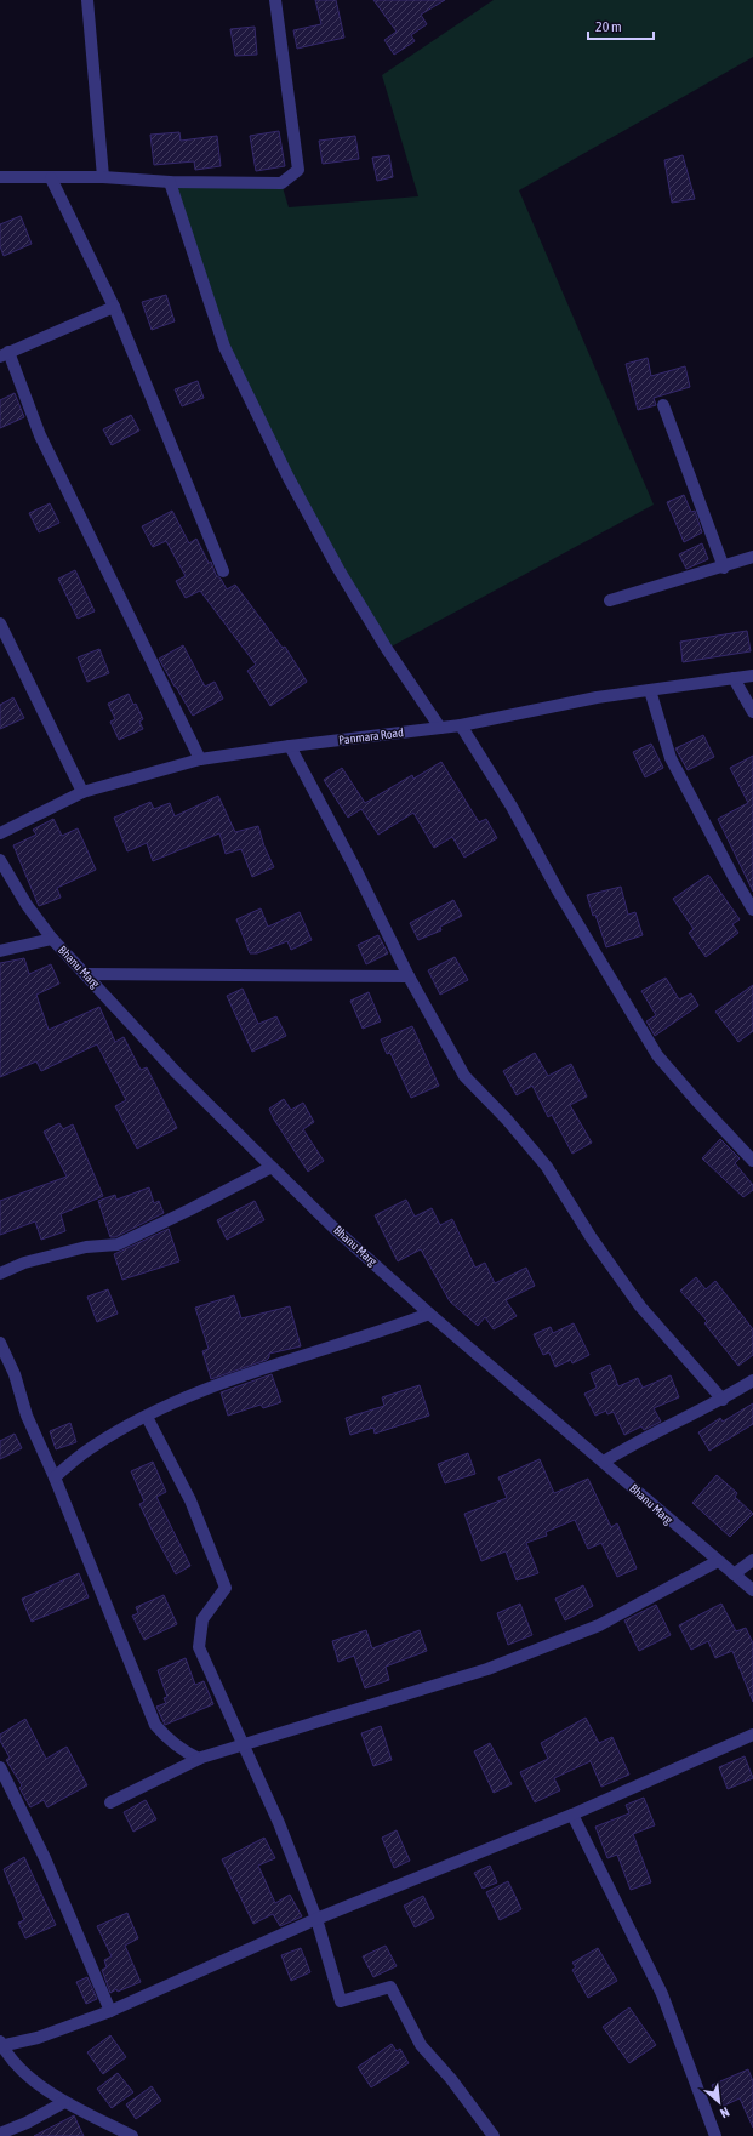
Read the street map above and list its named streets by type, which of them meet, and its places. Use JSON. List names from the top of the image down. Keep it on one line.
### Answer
{"streets":{"street":["Panmara Road","Bhanu Marg"]},"scale_bar":"20 m","north":"bottom right"}
